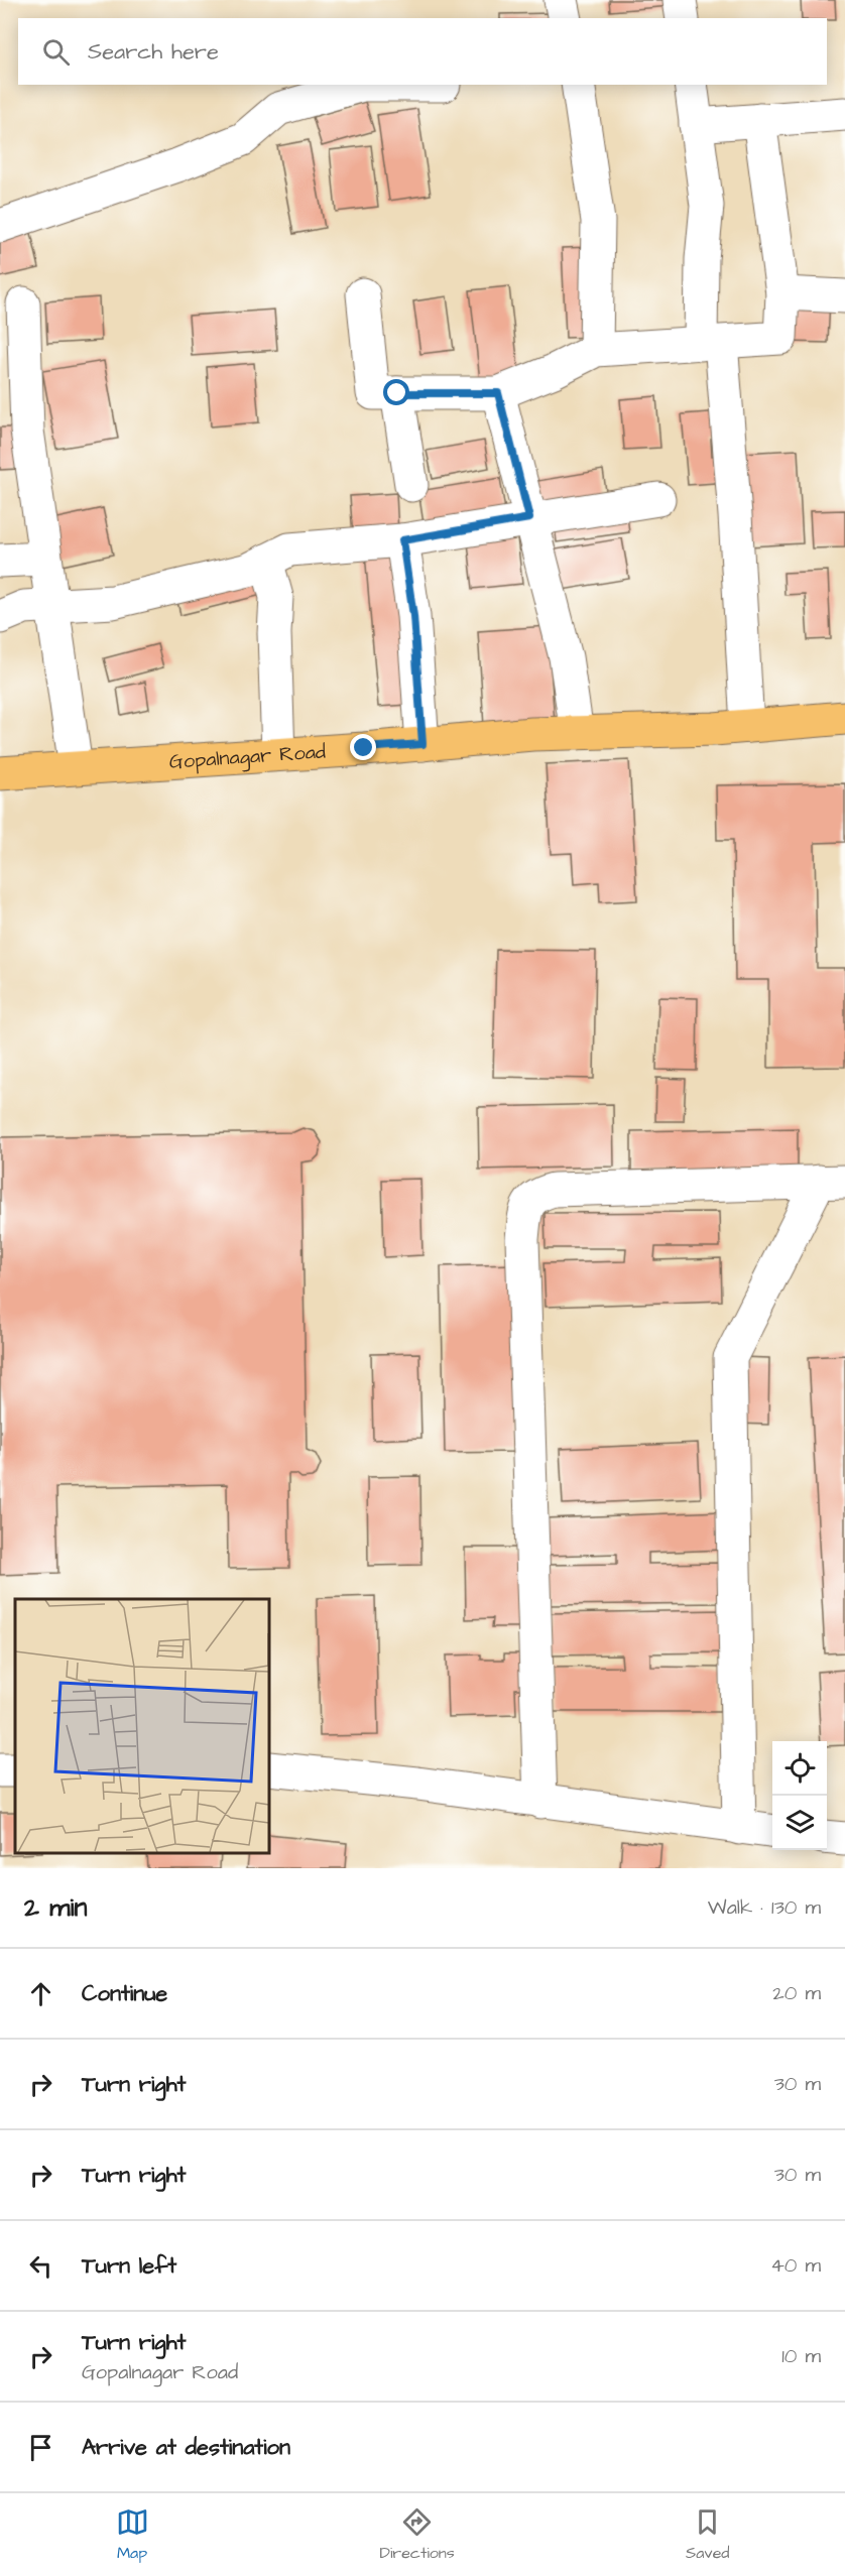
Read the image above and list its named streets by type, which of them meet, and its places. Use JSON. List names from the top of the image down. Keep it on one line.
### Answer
{"streets":{"main road":["Gopalnagar Road"]},"page":{"search":"Search here","heading":["2 min","Walk · 130 m"],"list":[["Continue","20 m"],["Turn right","30 m"],["Turn right","30 m"],["Turn left","40 m"],["Turn right","Gopalnagar Road","10 m"],"Arrive at destination"],"nav":["Map","Directions","Saved"]}}
